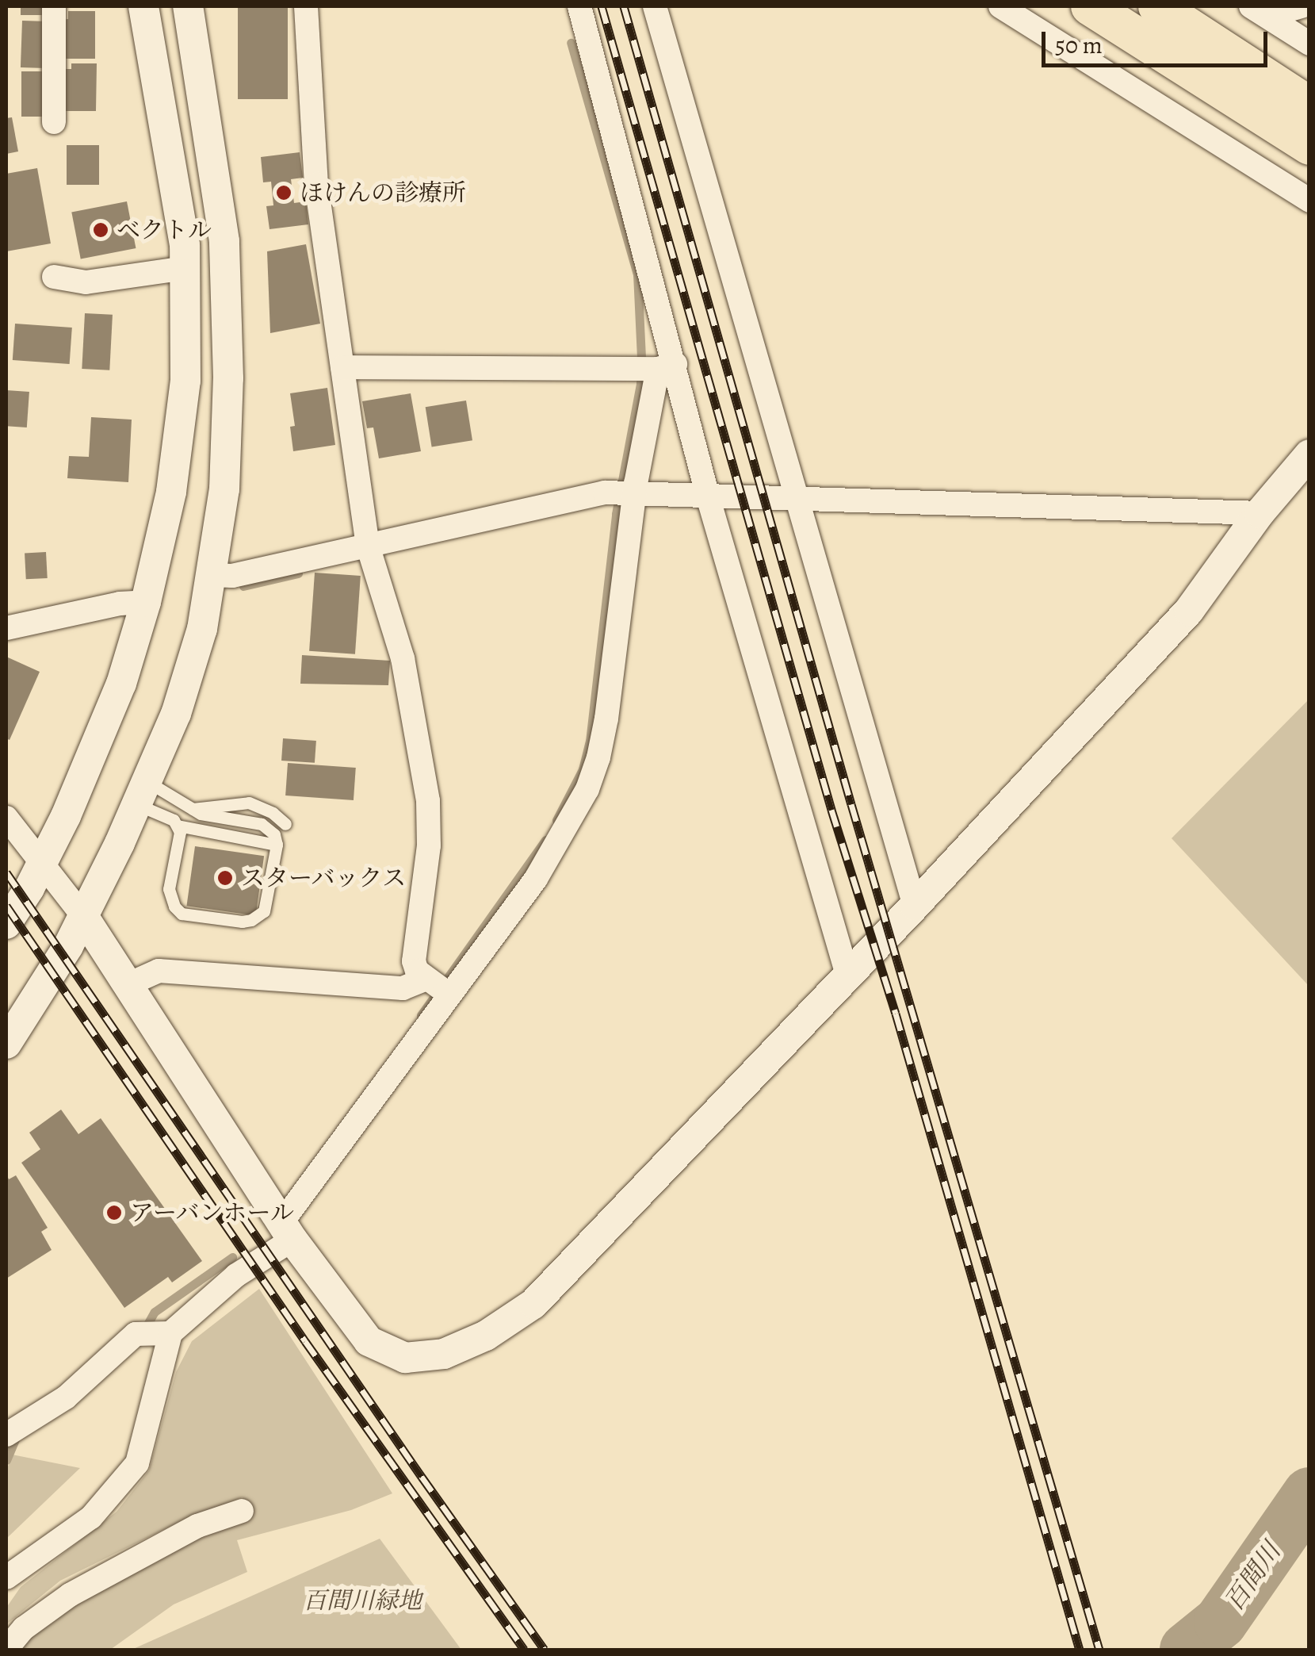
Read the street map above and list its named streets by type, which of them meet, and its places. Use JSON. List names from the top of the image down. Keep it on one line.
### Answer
{"water":["百間川"],"parks":["百間川緑地"],"places":["ほけんの診療所","ベクトル","スターバックス","アーバンホール"],"scale_bar":"50 m"}
